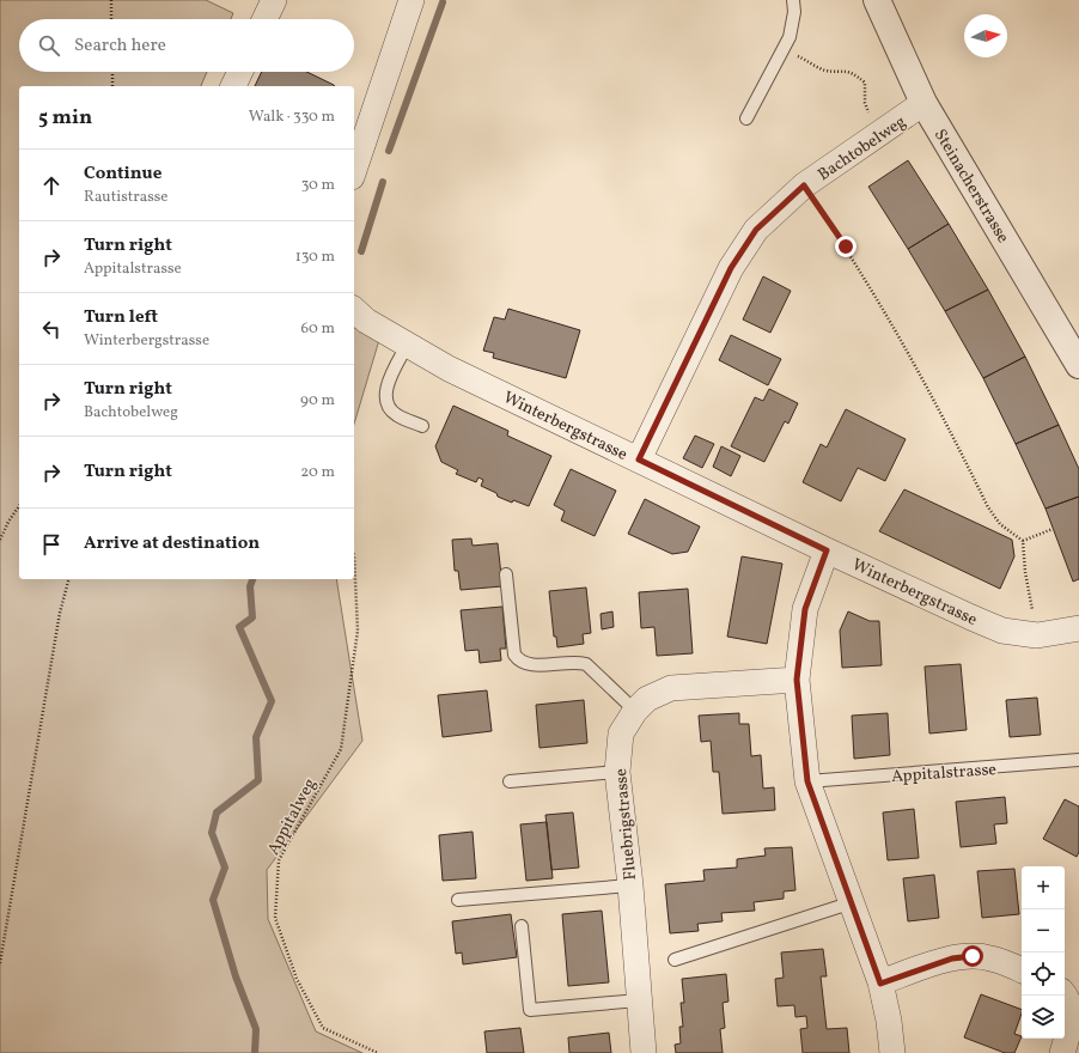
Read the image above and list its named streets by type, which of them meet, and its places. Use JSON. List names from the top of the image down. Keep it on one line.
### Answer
{"streets":{"street":["Bachtobelweg","Steinacherstrasse","Winterbergstrasse","Fluebrigstrasse"],"lane":["Appitalstrasse"],"path":["Appitalweg"]},"crossings":[["Bachtobelweg","Steinacherstrasse"],["Bachtobelweg","Winterbergstrasse"]],"north":"right","page":{"search":"Search here","heading":["5 min","Walk · 330 m"],"list":[["Continue","Rautistrasse","30 m"],["Turn right","Appitalstrasse","130 m"],["Turn left","Winterbergstrasse","60 m"],["Turn right","Bachtobelweg","90 m"],["Turn right","20 m"],"Arrive at destination"],"map_buttons":["+","−"]}}
